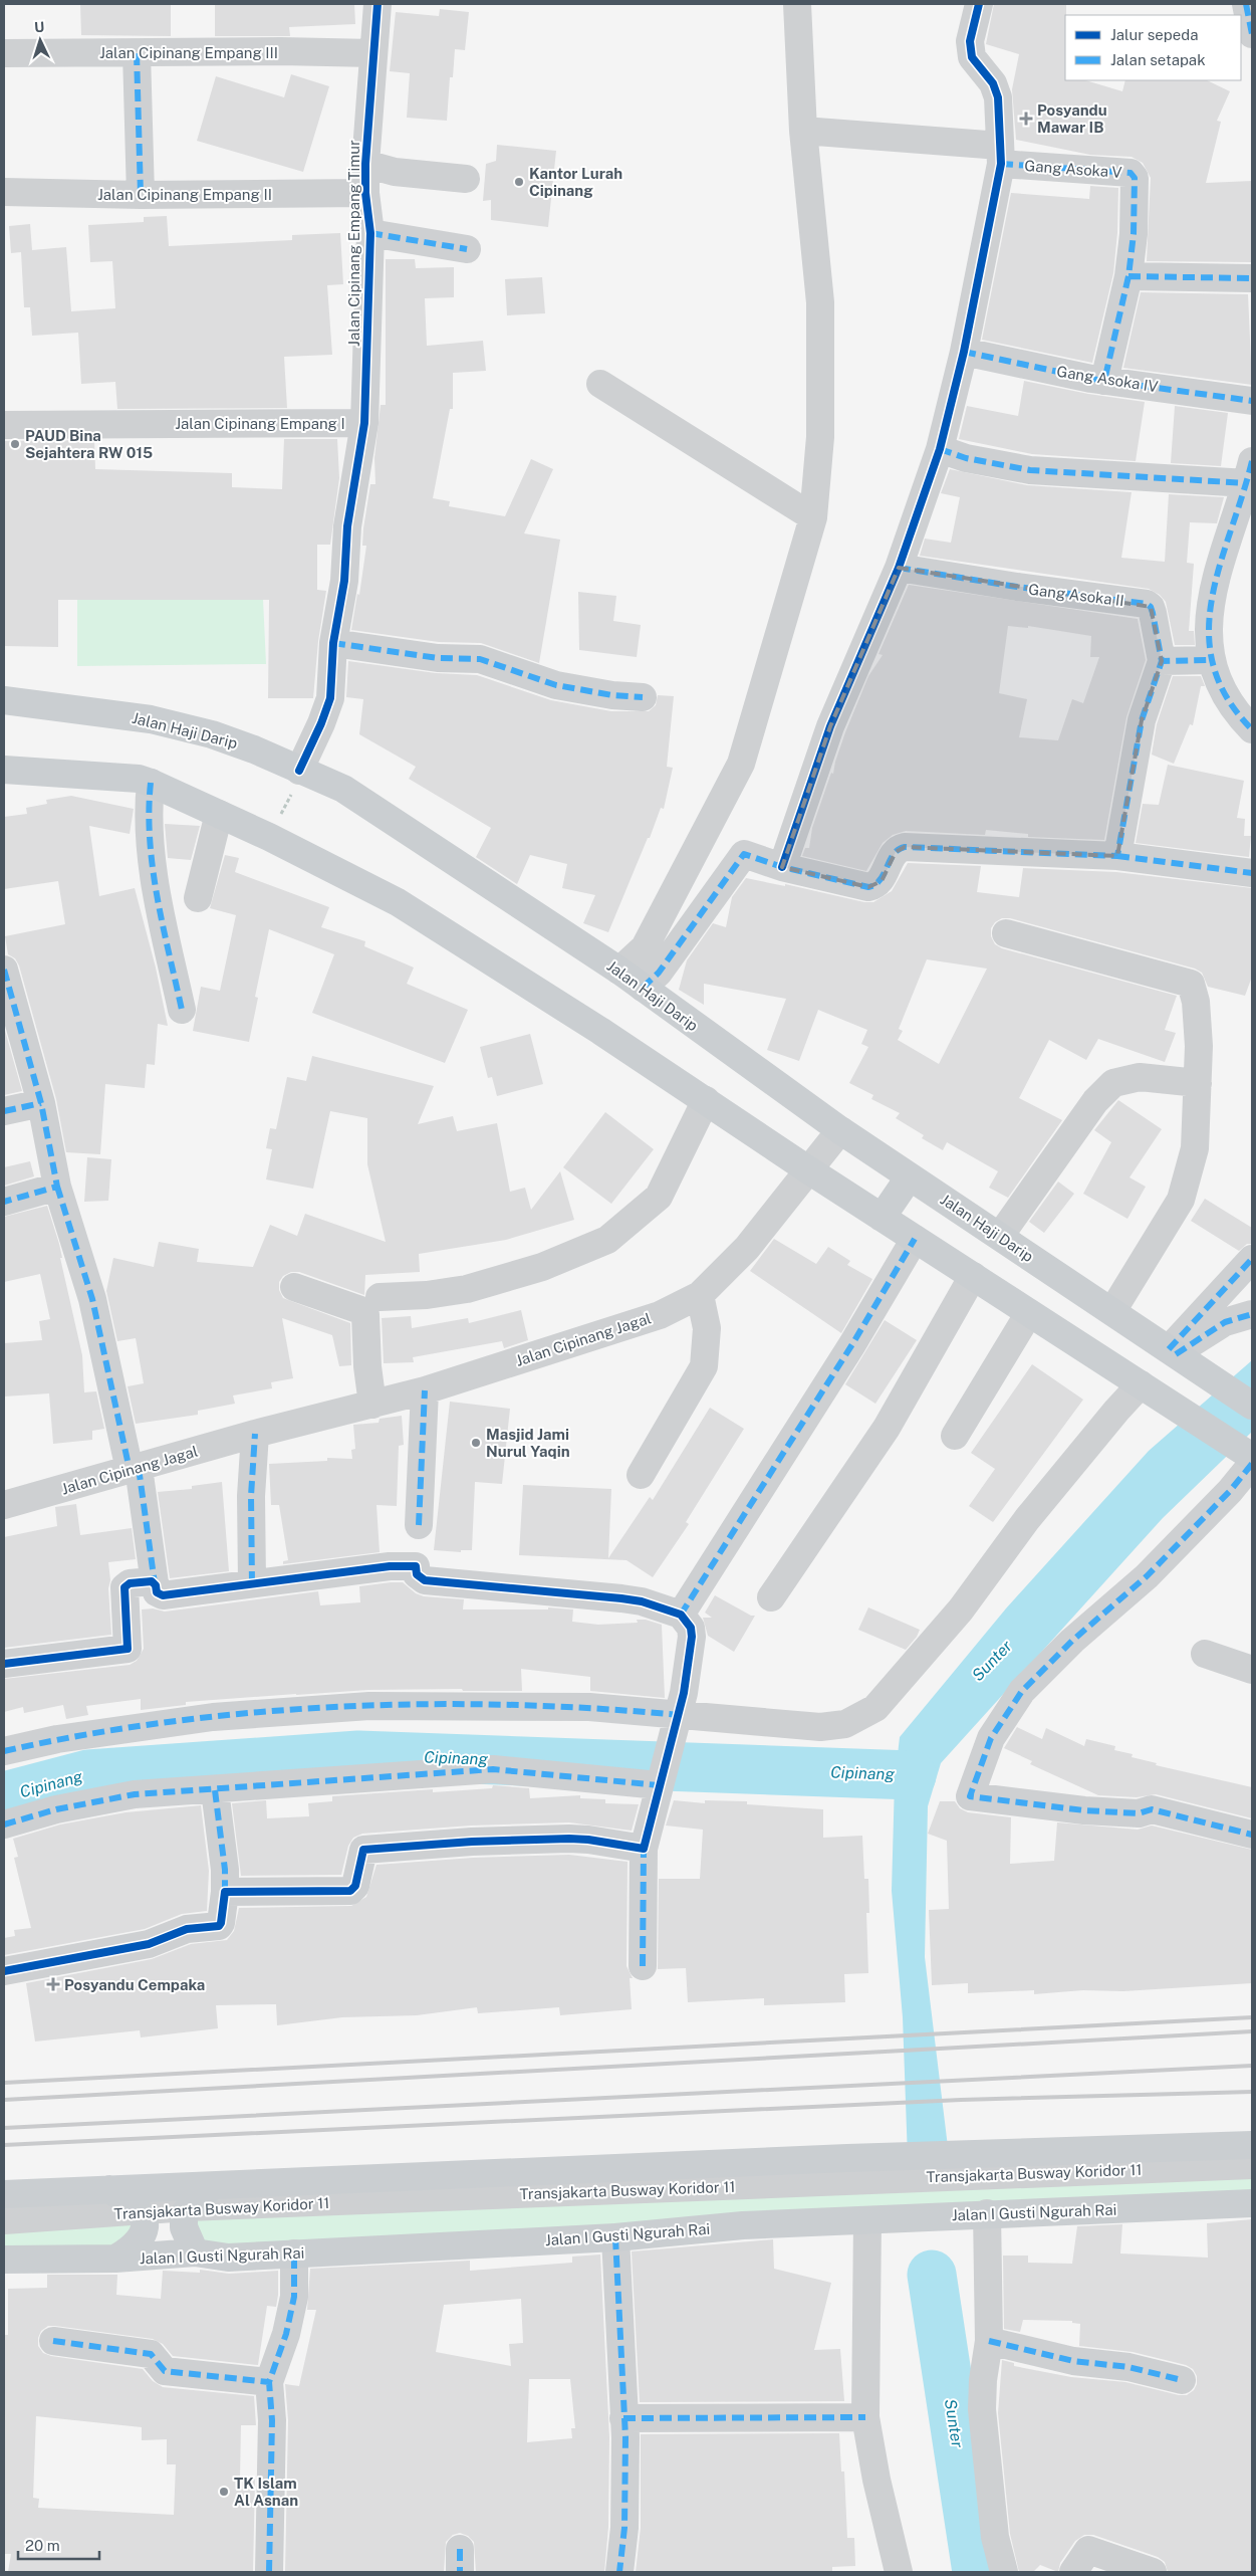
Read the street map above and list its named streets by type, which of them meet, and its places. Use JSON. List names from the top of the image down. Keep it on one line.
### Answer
{"streets":{"main road":["Jalan Haji Darip","Jalan I Gusti Ngurah Rai"],"street":["Jalan Cipinang Empang III","Gang Asoka V","Jalan Cipinang Empang II","Jalan Cipinang Empang Timur","Gang Asoka IV","Jalan Cipinang Empang I","Gang Asoka II","Jalan Cipinang Jagal","Transjakarta Busway Koridor 11"]},"crossings":[["Jalan Cipinang Empang III","Jalan Cipinang Empang Timur"],["Gang Asoka V","Gang Asoka IV"],["Jalan Cipinang Empang II","Jalan Cipinang Empang Timur"],["Jalan Cipinang Empang Timur","Jalan Cipinang Empang I"],["Jalan Cipinang Empang Timur","Jalan Haji Darip"],["Jalan Haji Darip","Jalan Cipinang Jagal"]],"water":["Sunter","Cipinang"],"places":{"health":["Posyandu Mawar IB","Posyandu Cempaka"],"other":["Kantor Lurah Cipinang","PAUD Bina Sejahtera RW 015","Masjid Jami Nurul Yaqin","TK Islam Al Asnan"]},"legend":["Jalur sepeda","Jalan setapak"],"scale_bar":"20 m","north":"top"}
